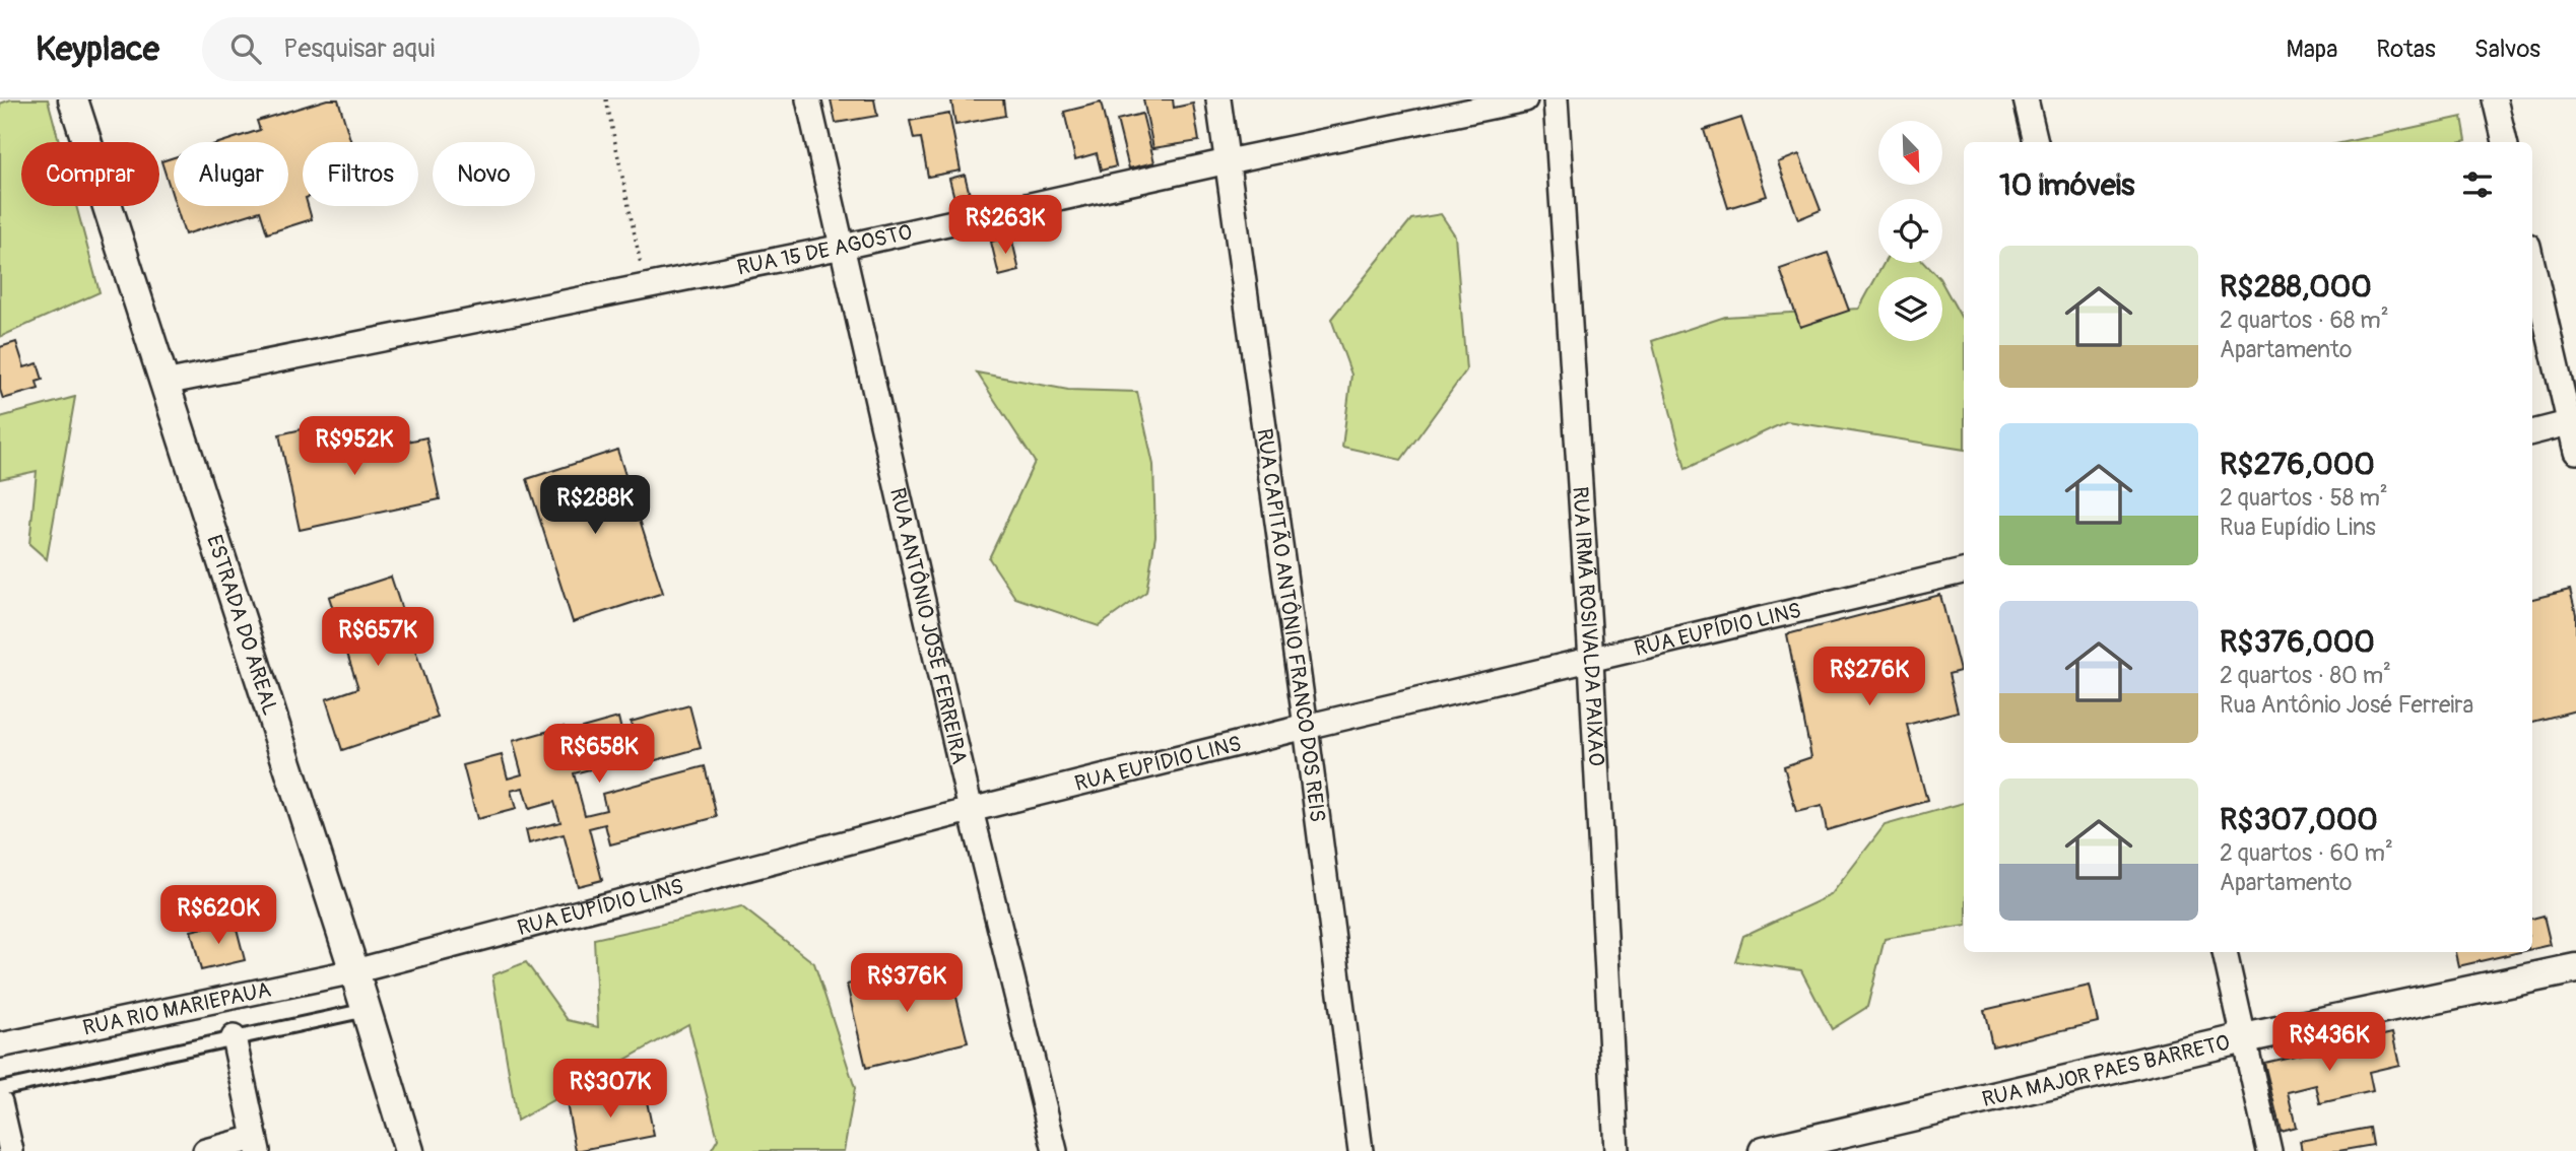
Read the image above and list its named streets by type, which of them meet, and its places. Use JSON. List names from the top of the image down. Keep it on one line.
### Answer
{"streets":{"street":["RUA 15 DE AGOSTO","ESTRADA DO AREAL","RUA CAPITÃO ANTÔNIO FRANCO DOS REIS","RUA IRMÃ ROSIVALDA PAIXÃO","RUA ANTÔNIO JOSÉ FERREIRA","RUA EUPÍDIO LINS","RUA RIO MARIEPAUA","RUA MAJOR PAES BARRETO"]},"crossings":[["RUA 15 DE AGOSTO","ESTRADA DO AREAL"],["RUA 15 DE AGOSTO","RUA CAPITÃO ANTÔNIO FRANCO DOS REIS"],["RUA 15 DE AGOSTO","RUA ANTÔNIO JOSÉ FERREIRA"],["ESTRADA DO AREAL","RUA EUPÍDIO LINS"],["ESTRADA DO AREAL","RUA RIO MARIEPAUA"],["RUA CAPITÃO ANTÔNIO FRANCO DOS REIS","RUA EUPÍDIO LINS"],["RUA IRMÃ ROSIVALDA PAIXÃO","RUA EUPÍDIO LINS"],["RUA ANTÔNIO JOSÉ FERREIRA","RUA EUPÍDIO LINS"],["RUA EUPÍDIO LINS","RUA RIO MARIEPAUA"]],"north":"bottom right","page":{"header":"Keyplace","search":"Pesquisar aqui","nav":["Mapa","Rotas","Salvos"],"chip":["Comprar","Alugar","Filtros","Novo"],"heading":"10 imóveis","price":["R$263K","R$952K","R$288K","R$657K","R$276K","R$658K","R$620K","R$376K","R$436K","R$307K"],"list":[{"name":"R$288,000","note":"2 quartos · 68 m² · Apartamento"},{"name":"R$276,000","note":"2 quartos · 58 m² · Rua Eupídio Lins"},{"name":"R$376,000","note":"2 quartos · 80 m² · Rua Antônio José Ferreira"},{"name":"R$307,000","note":"2 quartos · 60 m² · Apartamento"}]}}
